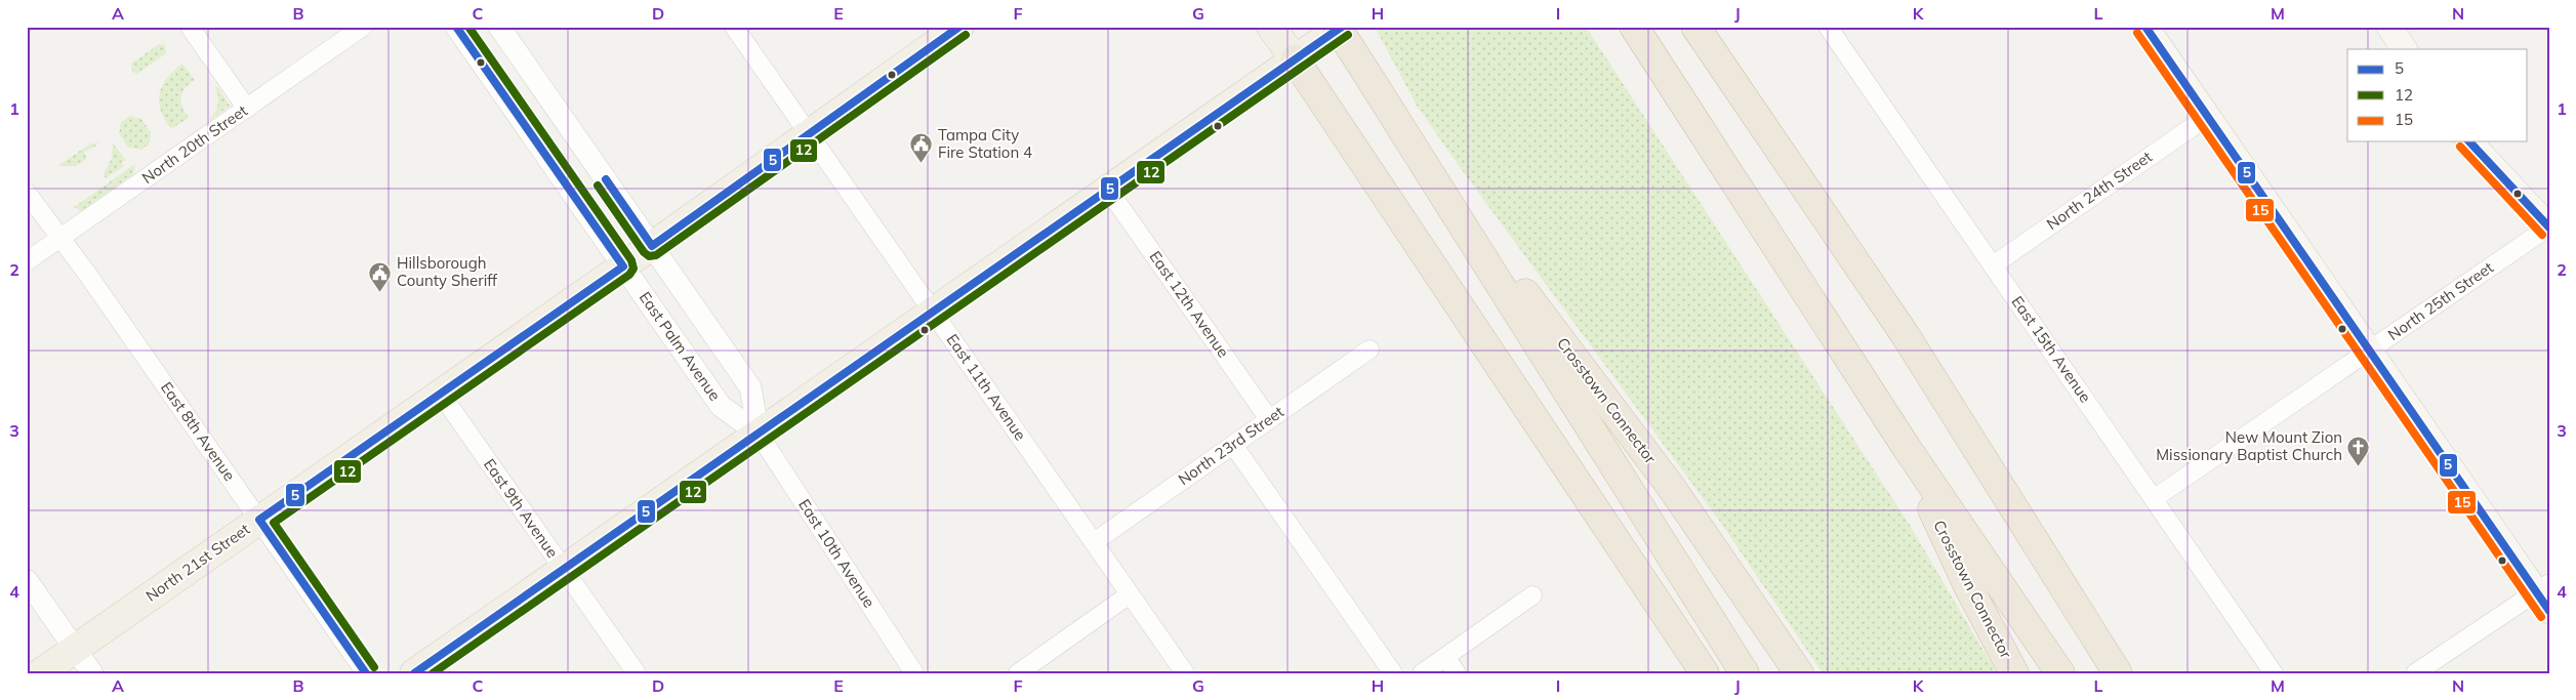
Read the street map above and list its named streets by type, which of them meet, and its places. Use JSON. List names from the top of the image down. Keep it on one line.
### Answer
{"streets":{"highway":["Crosstown Connector"],"main road":["North 21st Street"],"street":["North 20th Street","North 24th Street","North 25th Street","East 12th Avenue","East Palm Avenue","East 15th Avenue","East 11th Avenue","East 8th Avenue","North 23rd Street","East 9th Avenue","East 10th Avenue"]},"crossings":[["North 20th Street","East 8th Avenue"],["North 24th Street","East 15th Avenue"],["North 25th Street","East 15th Avenue"],["East 12th Avenue","North 23rd Street"],["East Palm Avenue","East 10th Avenue"],["East Palm Avenue","North 21st Street"],["East 11th Avenue","North 23rd Street"],["East 11th Avenue","North 21st Street"],["East 8th Avenue","North 21st Street"],["East 9th Avenue","North 21st Street"]],"places":{"public building":["Tampa City Fire Station 4","Hillsborough County Sheriff"],"church":["New Mount Zion Missionary Baptist Church"]},"lines":["transit line 5","transit line 12","transit line 15"],"legend":["5","12","15"],"grid":{"columns":["A","B","C","D","E","F","G","H","I","J","K","L","M","N"],"rows":["1","2","3","4"]}}
